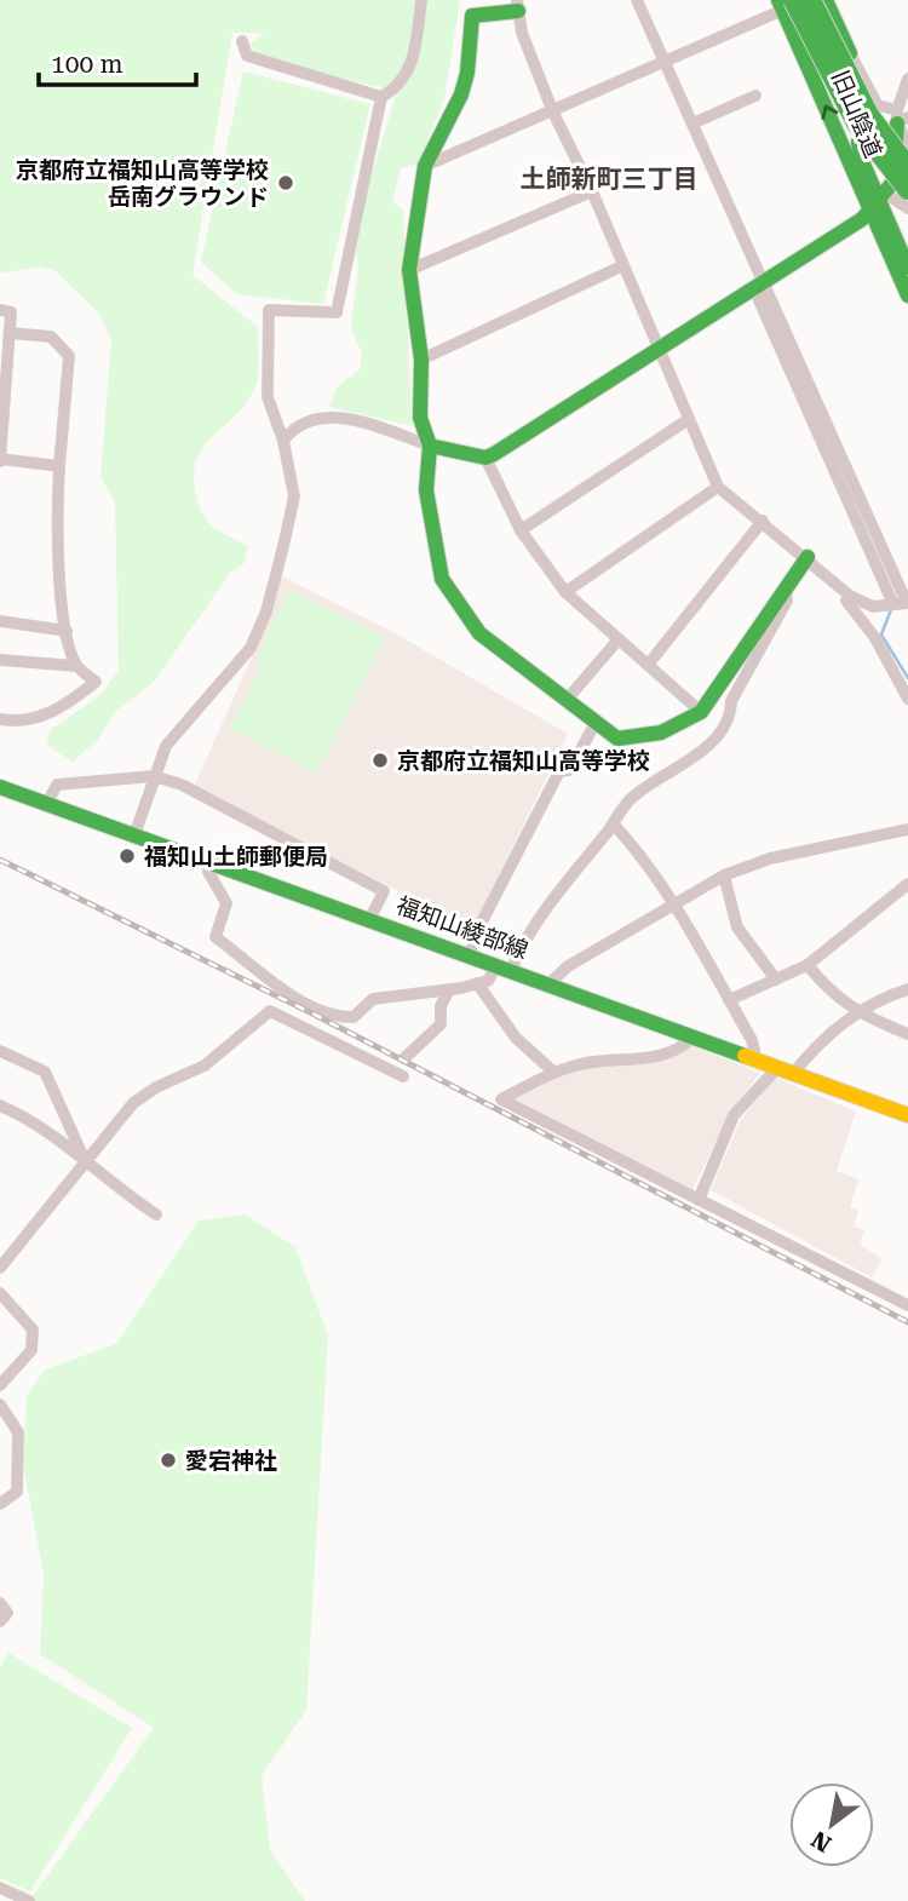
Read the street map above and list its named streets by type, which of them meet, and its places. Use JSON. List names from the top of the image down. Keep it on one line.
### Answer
{"streets":{"main road":["旧山陰道","福知山綾部線"]},"districts":["土師新町三丁目"],"places":["京都府立福知山高等学校 岳南グラウンド","京都府立福知山高等学校","福知山土師郵便局","愛宕神社"],"scale_bar":"100 m","north":"bottom left"}
